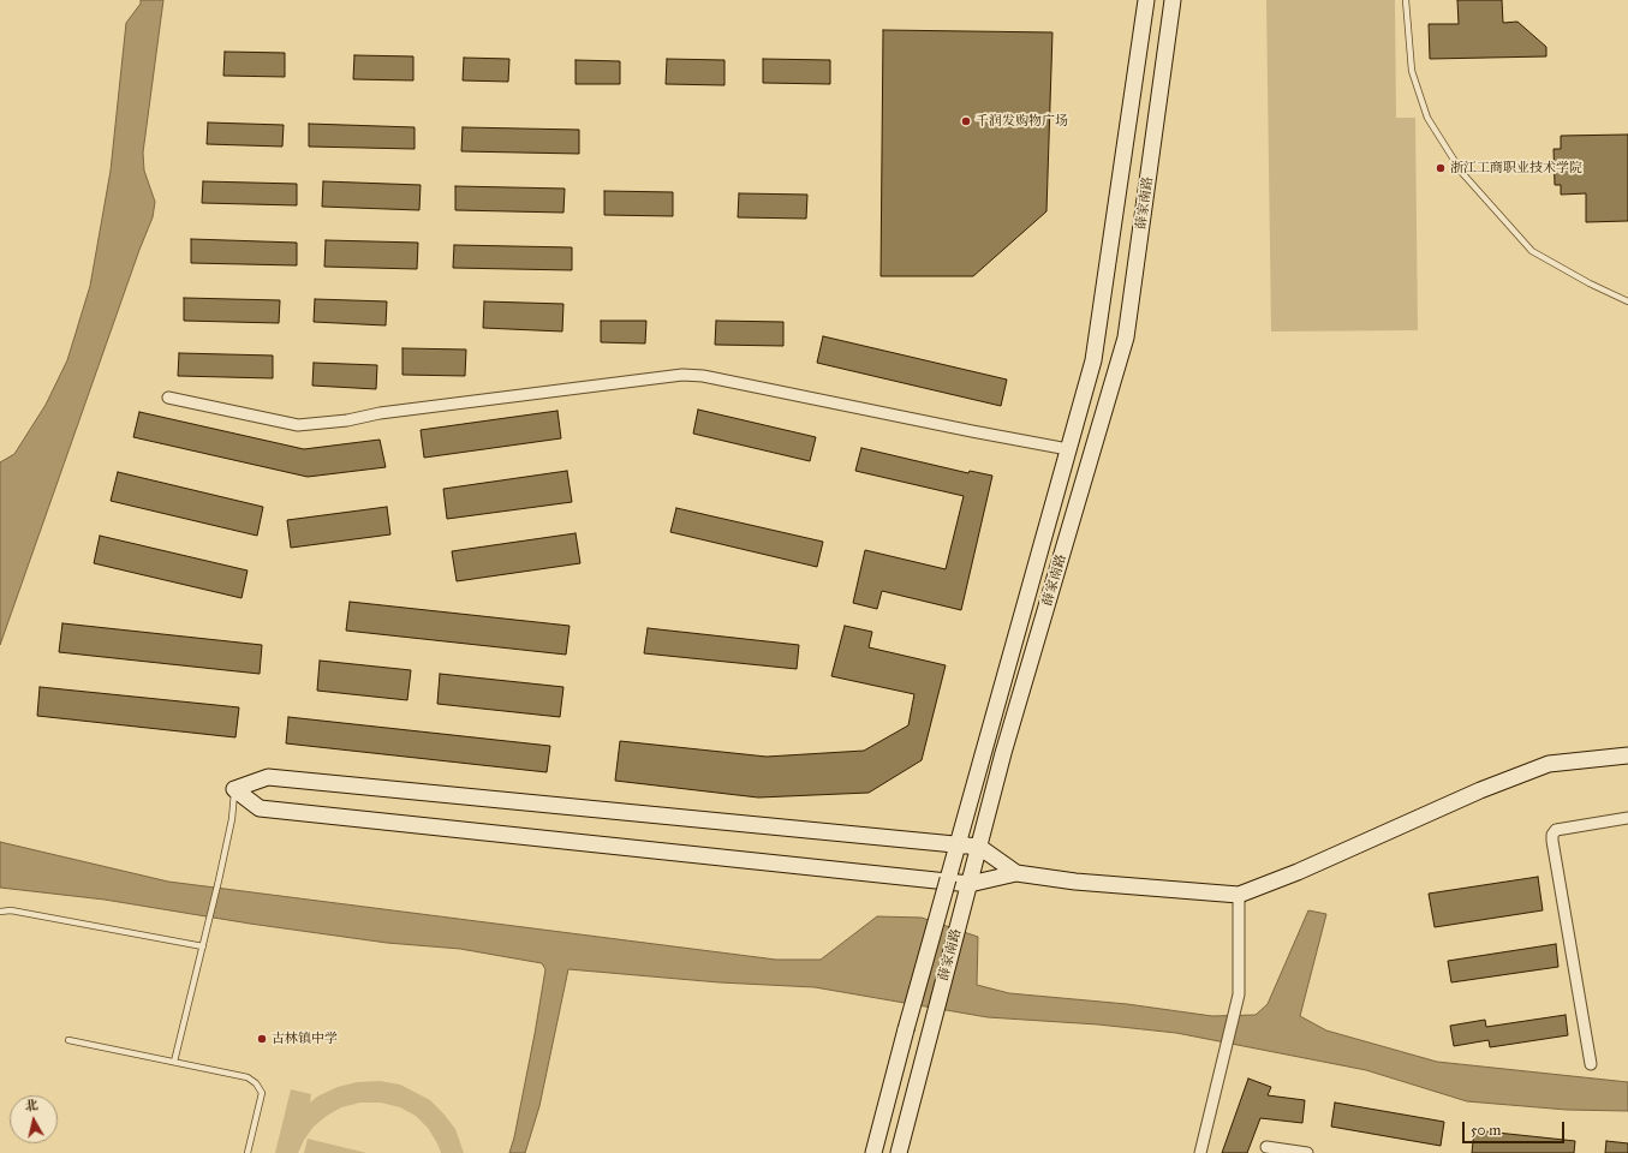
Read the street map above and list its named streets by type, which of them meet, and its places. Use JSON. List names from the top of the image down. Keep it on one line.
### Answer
{"streets":{"main road":["薛家南路"]},"places":["千润发购物广场","浙江工商职业技术学院","古林镇中学"],"scale_bar":"50 m","north":"top"}
